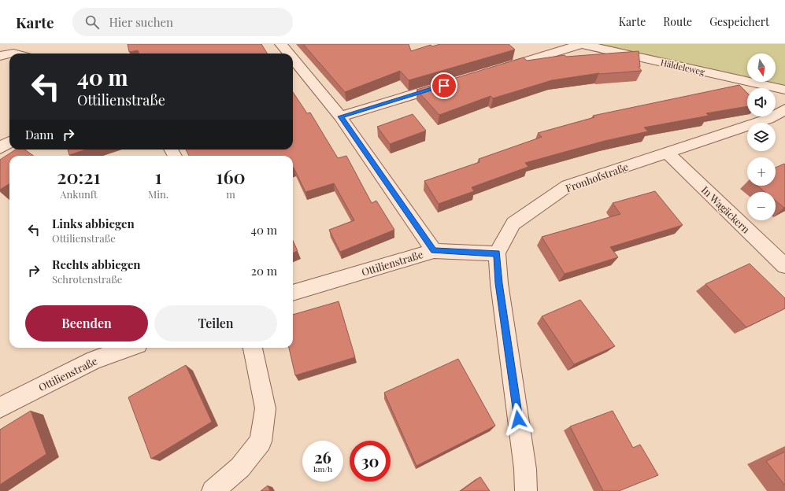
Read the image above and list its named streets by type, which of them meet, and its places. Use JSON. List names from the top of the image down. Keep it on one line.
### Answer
{"streets":{"street":["Häldeleweg","Fronhofstraße","In Wagäckern","Ottilienstraße"]},"crossings":[["Fronhofstraße","In Wagäckern"],["Fronhofstraße","Ottilienstraße"]],"north":"bottom","page":{"header":"Karte","search":"Hier suchen","nav":["Karte","Route","Gespeichert"],"map_buttons":["+","−"],"turn":["40 m","Ottilienstraße"],"then":"Dann","eta":["20:21","Ankunft","1","Min.","160","m"],"list":[{"name":"Links abbiegen","note":"Ottilienstraße","value":"40 m"},{"name":"Rechts abbiegen","note":"Schrotenstraße","value":"20 m"}],"buttons":["Beenden","Teilen"],"speed":"26 km/h","limit":"30"}}
